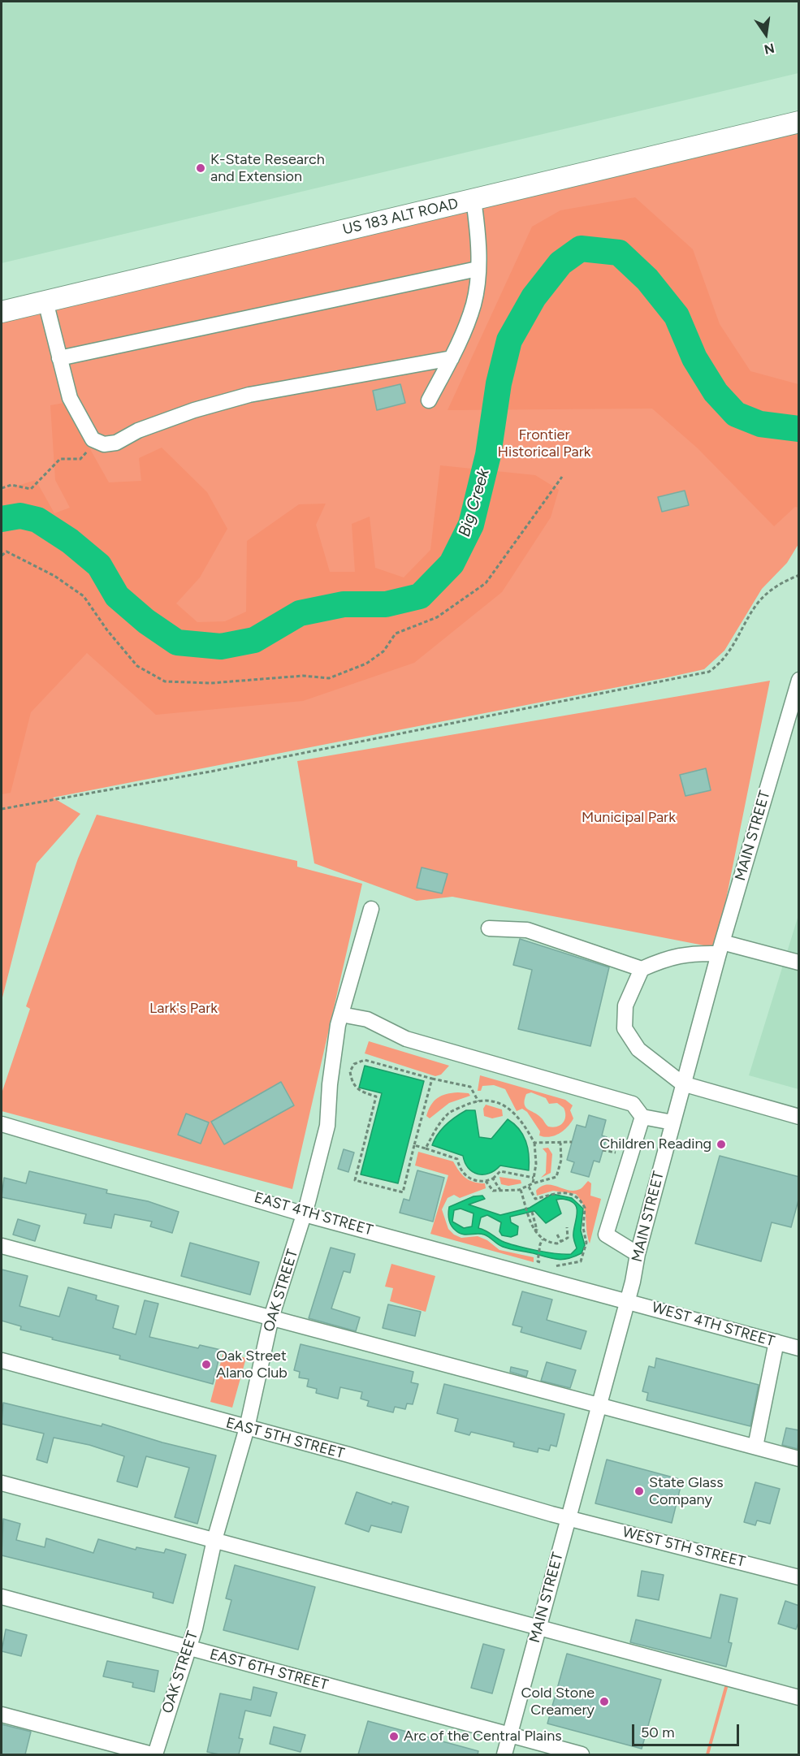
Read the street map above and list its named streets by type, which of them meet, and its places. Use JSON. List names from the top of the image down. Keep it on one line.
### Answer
{"streets":{"highway":["US 183 ALT ROAD"],"street":["MAIN STREET","EAST 4TH STREET","OAK STREET","WEST 4TH STREET","EAST 5TH STREET","WEST 5TH STREET","EAST 6TH STREET"]},"crossings":[["MAIN STREET","EAST 4TH STREET"],["MAIN STREET","WEST 4TH STREET"],["MAIN STREET","EAST 5TH STREET"],["MAIN STREET","WEST 5TH STREET"],["MAIN STREET","EAST 6TH STREET"],["EAST 4TH STREET","OAK STREET"],["EAST 4TH STREET","WEST 4TH STREET"],["OAK STREET","EAST 5TH STREET"],["OAK STREET","EAST 6TH STREET"],["EAST 5TH STREET","WEST 5TH STREET"]],"water":["Big Creek"],"parks":["Frontier Historical Park","Municipal Park","Lark's Park"],"places":["K-State Research and Extension","Children Reading","Oak Street Alano Club","State Glass Company","Cold Stone Creamery","Arc of the Central Plains"],"scale_bar":"50 m","north":"bottom"}
